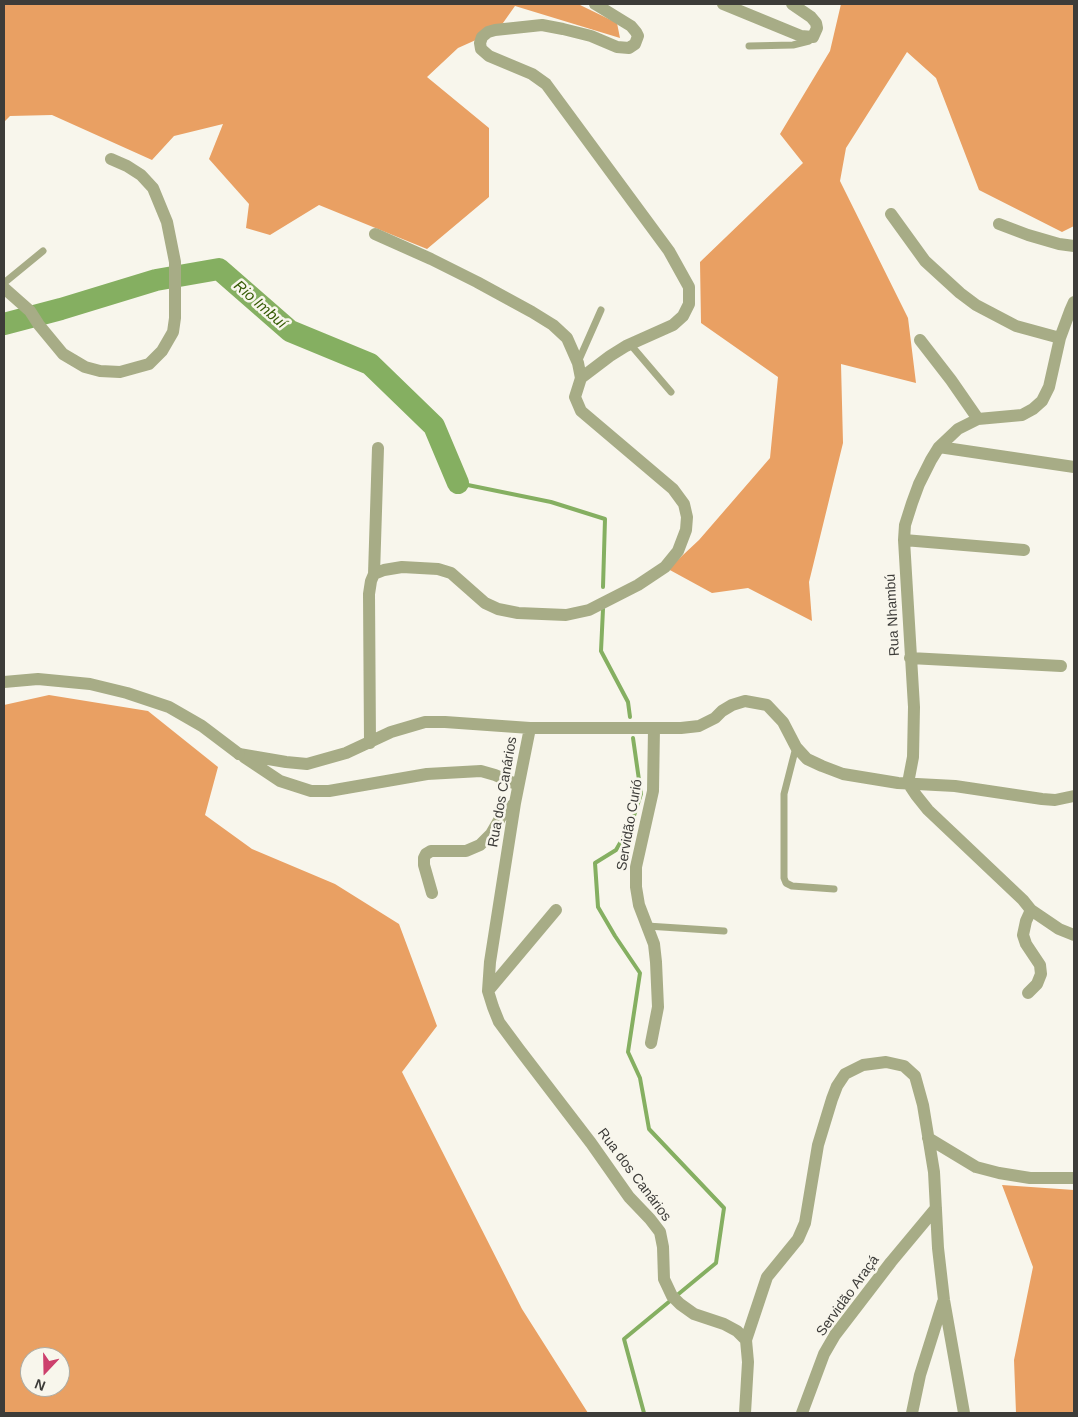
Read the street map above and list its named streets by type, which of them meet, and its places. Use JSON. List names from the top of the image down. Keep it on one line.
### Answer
{"streets":{"street":["Rua Nhambú","Rua dos Canários","Servidão Curió","Servidão Araçá"]},"water":["Rio Imbuí"],"north":"bottom"}
